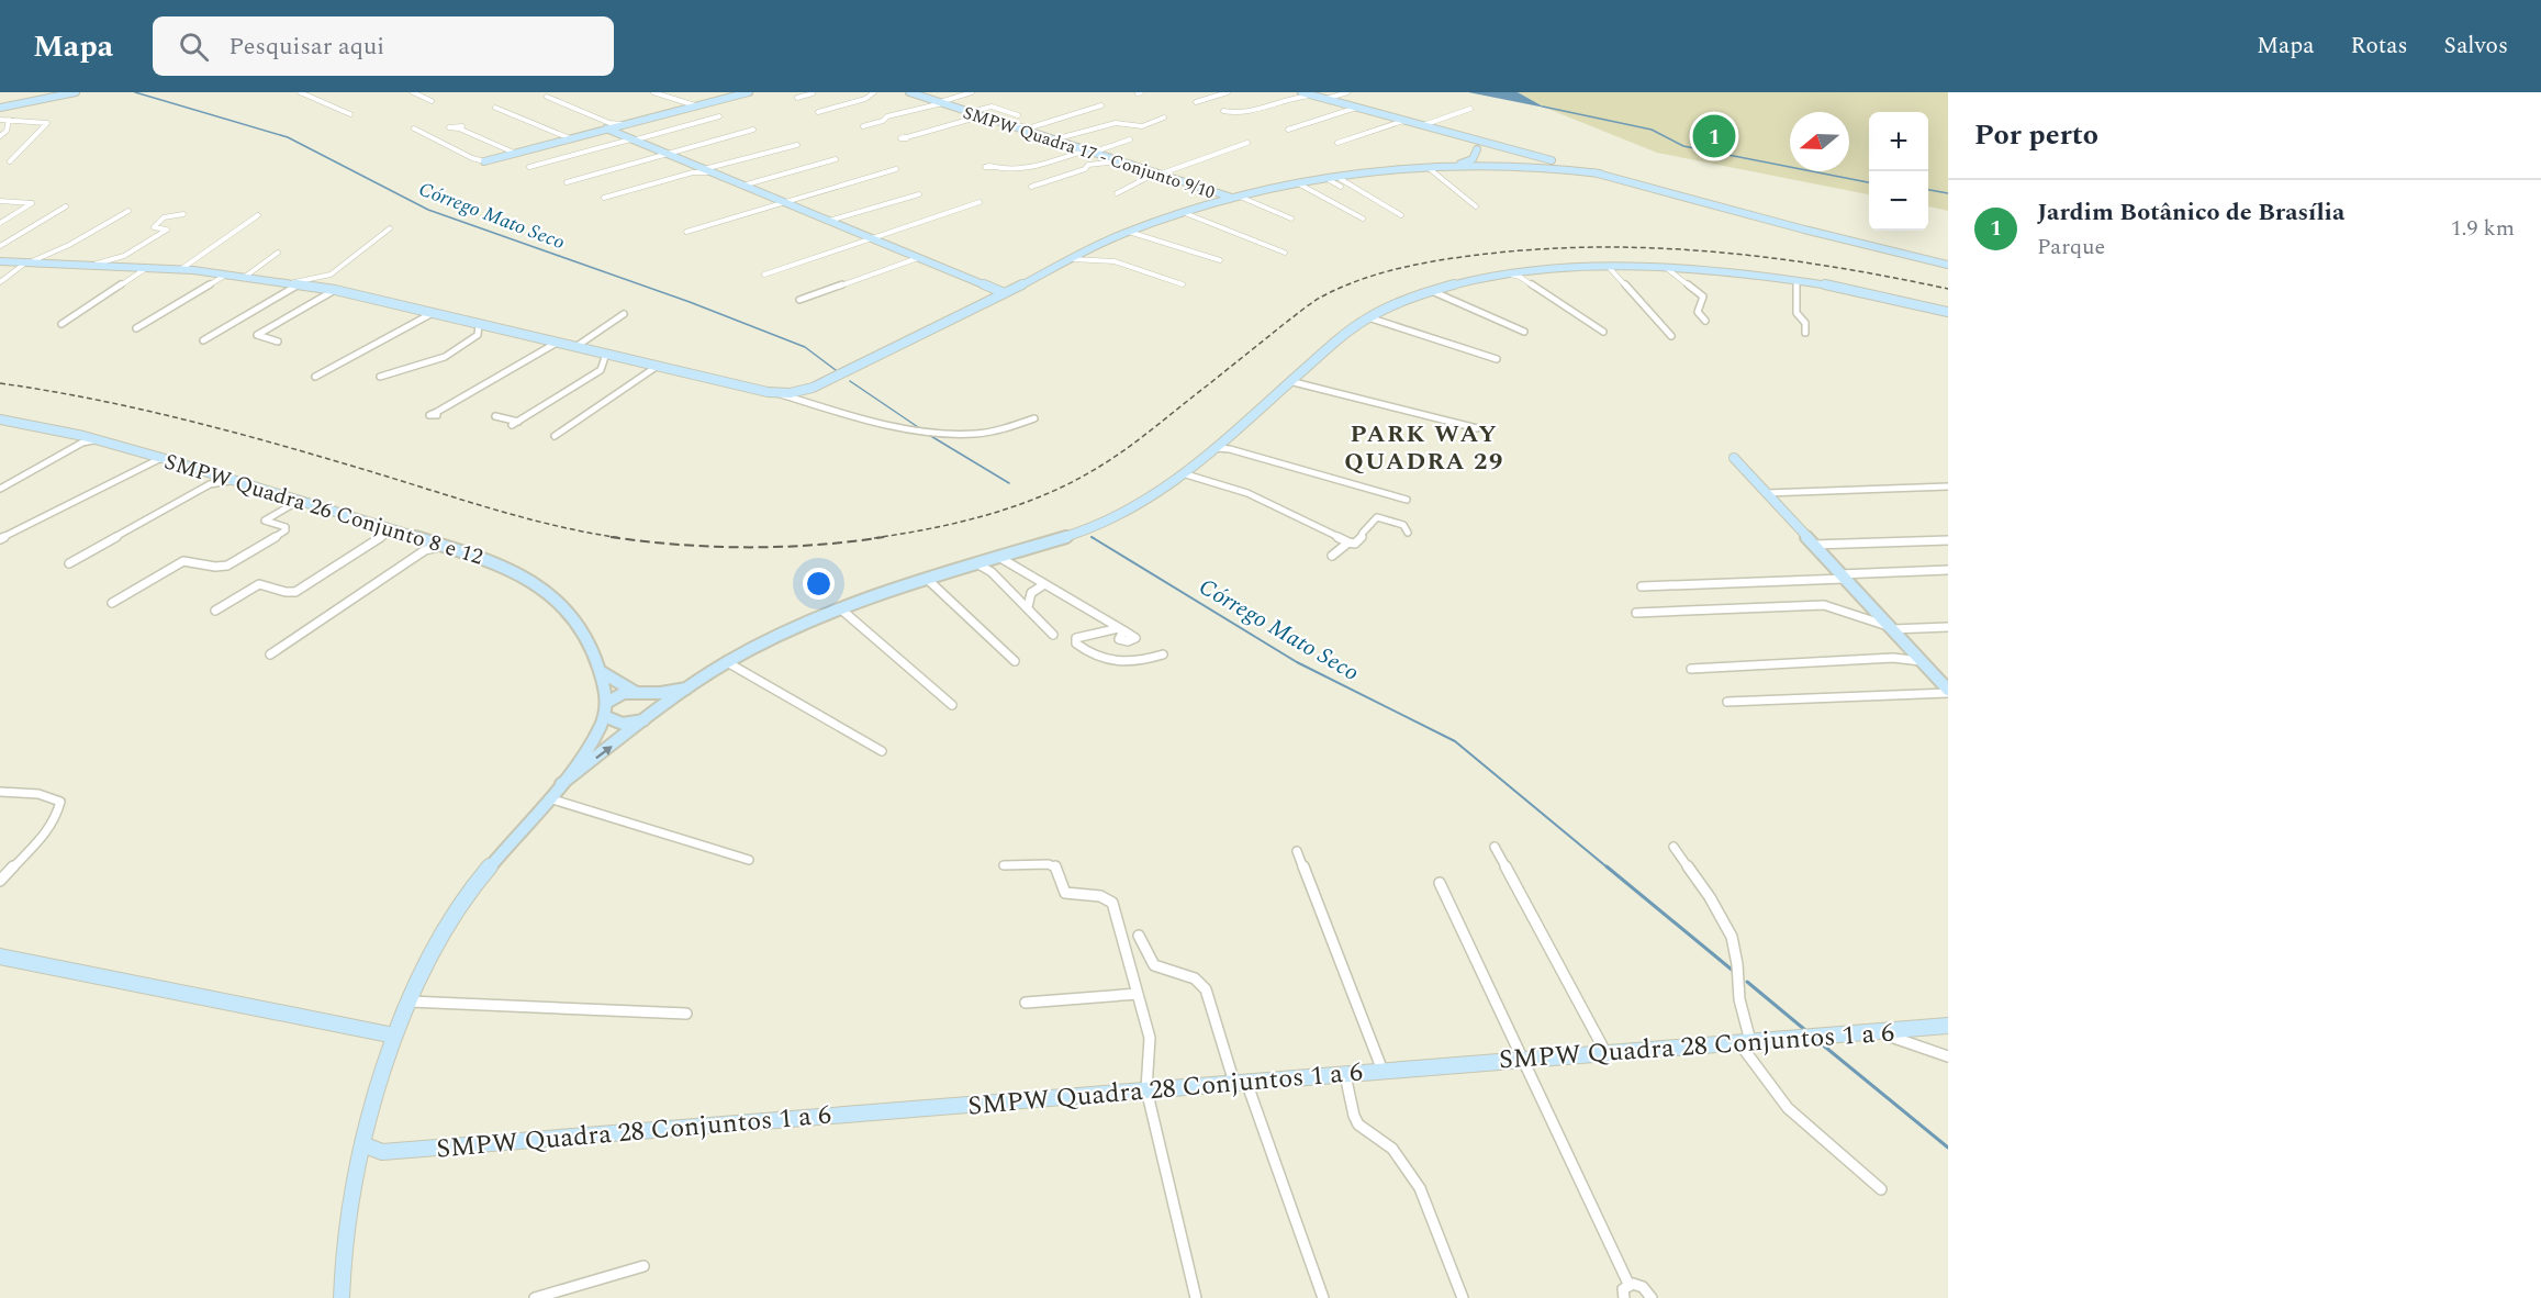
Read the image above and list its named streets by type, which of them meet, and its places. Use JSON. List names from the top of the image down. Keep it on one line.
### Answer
{"streets":{"street":["SMPW Quadra 17 - Conjunto 9/10","SMPW Quadra 26 Conjunto 8 e 12","SMPW Quadra 28 Conjuntos 1 a 6"]},"districts":["PARK WAY QUADRA 29"],"water":["Córrego Mato Seco"],"north":"left","page":{"header":"Mapa","search":"Pesquisar aqui","nav":["Mapa","Rotas","Salvos"],"heading":"Por perto","map_buttons":["+","−"],"pins":"1","list":[{"mark":"1","name":"Jardim Botânico de Brasília","note":"Parque","value":"1.9 km"}]}}
